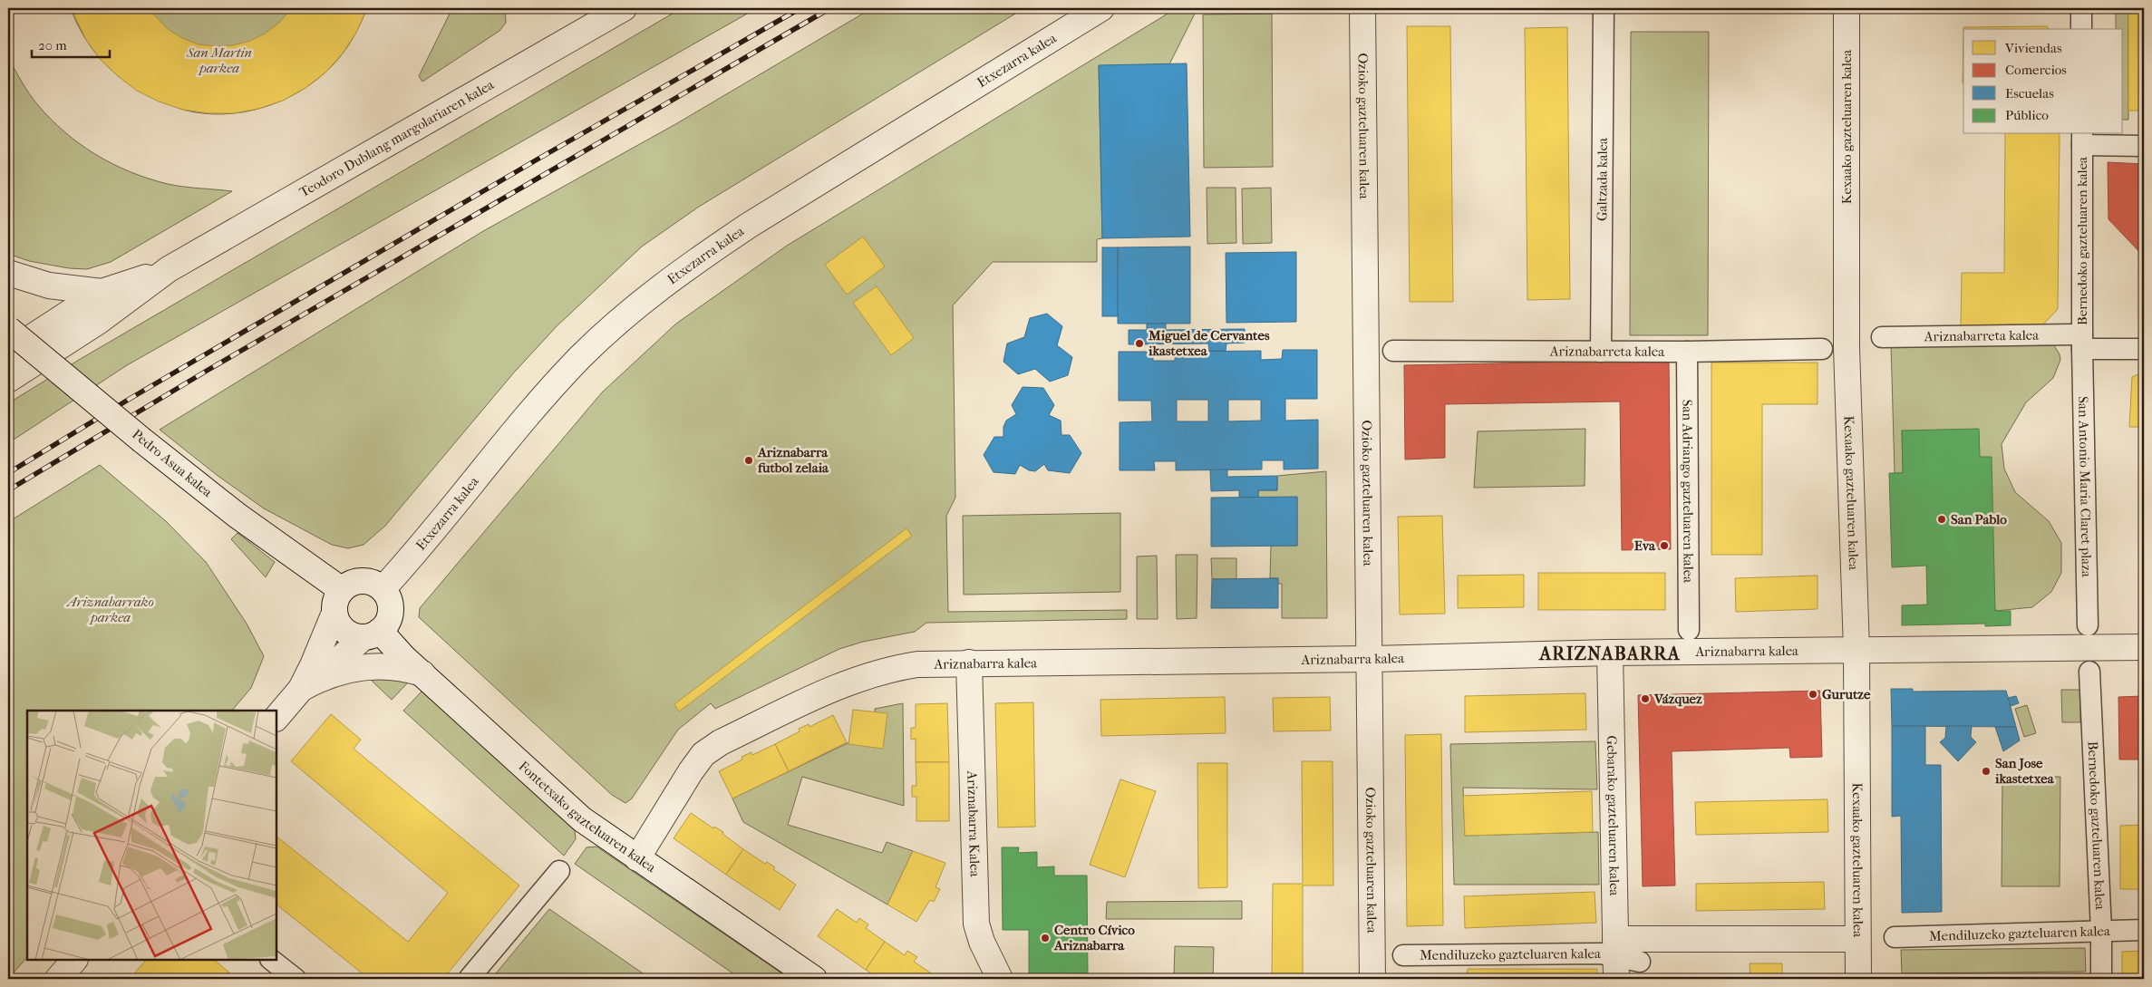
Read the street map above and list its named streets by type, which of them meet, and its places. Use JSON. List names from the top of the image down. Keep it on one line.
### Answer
{"streets":{"street":["Etxezarra kalea","Ozioko gazteluaren kalea","Kexaako gazteluaren kalea","Teodoro Dublang margolariaren kalea","Galtzada kalea","Bernedoko gazteluaren kalea","Ariznabarreta kalea","Pedro Asua kalea","San Antonio Maria Claret plaza","San Adriango gazteluaren kalea","Ariznabarra kalea","Gebarako gazteluaren kalea","Fontetxako gazteluaren kalea","Ariznabarra Kalea","Mendiluzeko gazteluaren kalea"]},"crossings":[["Etxezarra kalea","Pedro Asua kalea"],["Etxezarra kalea","Fontetxako gazteluaren kalea"],["Ozioko gazteluaren kalea","Ariznabarra kalea"],["Kexaako gazteluaren kalea","Ariznabarra kalea"],["Kexaako gazteluaren kalea","Mendiluzeko gazteluaren kalea"],["Galtzada kalea","Ariznabarreta kalea"],["Bernedoko gazteluaren kalea","Ariznabarreta kalea"],["Bernedoko gazteluaren kalea","San Antonio Maria Claret plaza"],["Bernedoko gazteluaren kalea","Mendiluzeko gazteluaren kalea"],["Ariznabarreta kalea","San Antonio Maria Claret plaza"],["Ariznabarreta kalea","San Adriango gazteluaren kalea"],["Pedro Asua kalea","Fontetxako gazteluaren kalea"],["Ariznabarra kalea","Gebarako gazteluaren kalea"],["Ariznabarra kalea","Fontetxako gazteluaren kalea"],["Ariznabarra kalea","Ariznabarra Kalea"],["Gebarako gazteluaren kalea","Mendiluzeko gazteluaren kalea"]],"districts":["ARIZNABARRA"],"parks":["San Martin parkea","Ariznabarrako parkea"],"places":["Miguel de Cervantes ikastetxea","Ariznabarra futbol zelaia","San Pablo","Eva","Gurutze","Vázquez","San Jose ikastetxea","Centro Cívico Ariznabarra"],"legend":["Viviendas","Comercios","Escuelas","Público"],"scale_bar":"20 m"}
